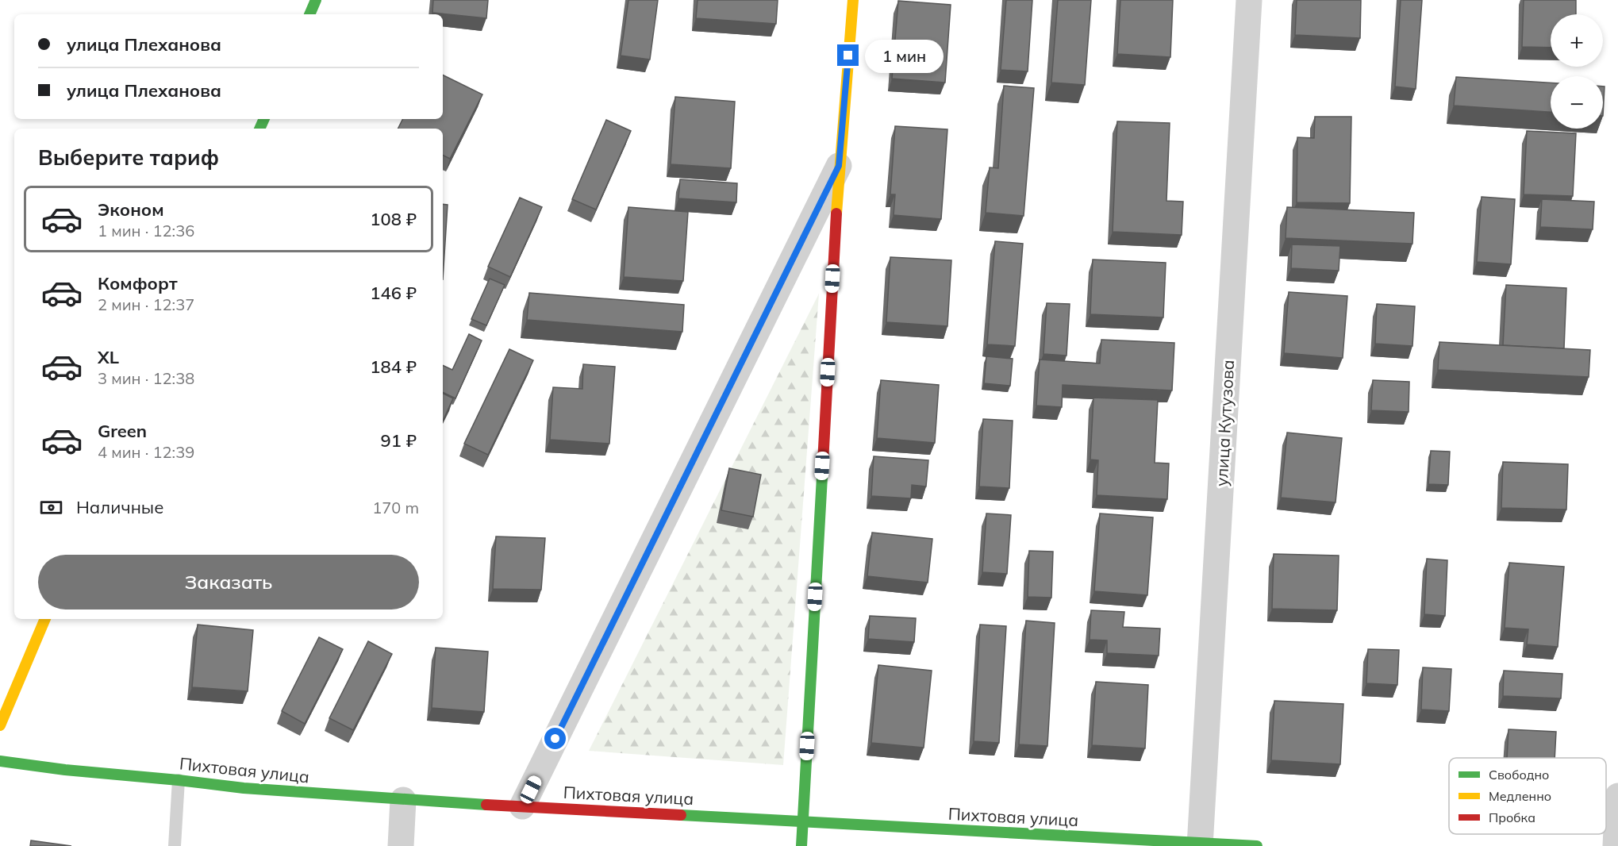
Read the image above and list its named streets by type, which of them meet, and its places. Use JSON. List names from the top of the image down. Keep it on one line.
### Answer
{"streets":{"street":["улица Кутузова","Пихтовая улица"]},"crossings":[["улица Кутузова","Пихтовая улица"]],"legend":["Свободно","Медленно","Пробка"],"page":{"map_buttons":["+","−"],"banner":["улица Плеханова","улица Плеханова"],"bubble":"1 мин","heading":"Выберите тариф","list":[{"name":"Эконом","note":"1 мин · 12:36","value":"108 ₽"},{"name":"Комфорт","note":"2 мин · 12:37","value":"146 ₽"},{"name":"XL","note":"3 мин · 12:38","value":"184 ₽"},{"name":"Green","note":"4 мин · 12:39","value":"91 ₽"}],"pay":["Наличные","170 m"],"buttons":"Заказать"}}
